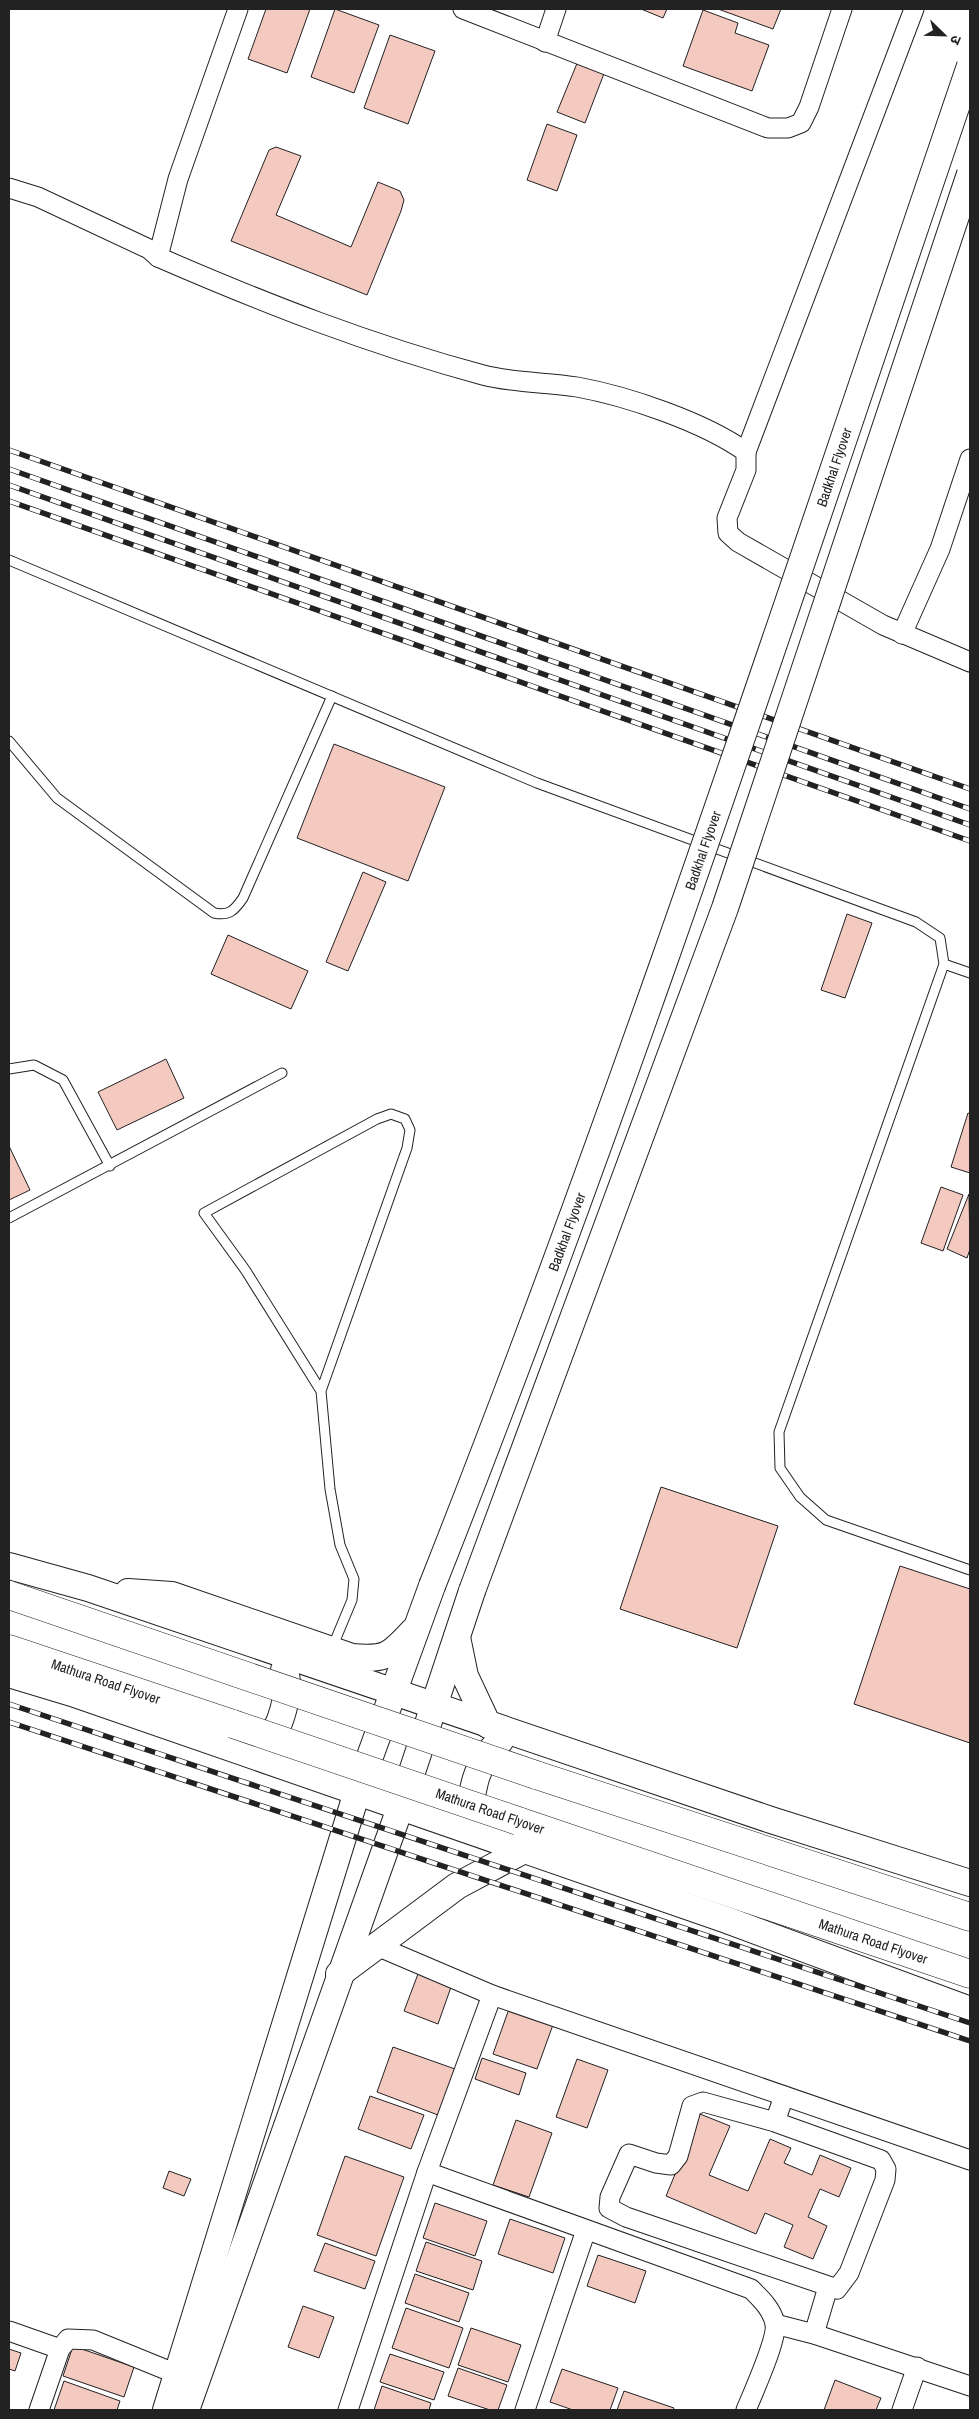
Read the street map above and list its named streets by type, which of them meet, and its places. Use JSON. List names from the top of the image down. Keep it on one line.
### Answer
{"streets":{"highway":["Mathura Road Flyover"],"main road":["Badkhal Flyover"]},"north":"bottom right"}
